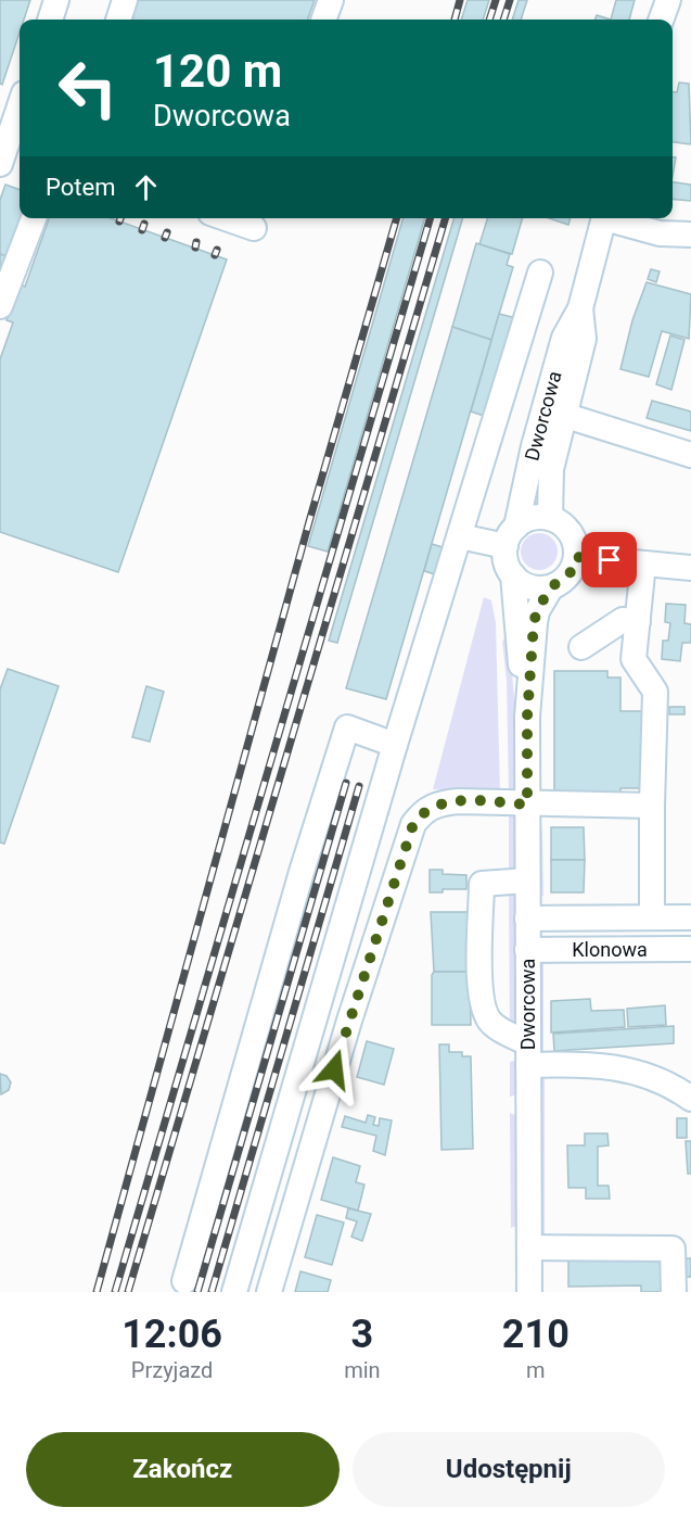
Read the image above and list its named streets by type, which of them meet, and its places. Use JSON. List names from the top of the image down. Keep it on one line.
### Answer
{"streets":{"street":["Dworcowa","Klonowa"]},"crossings":[["Dworcowa","Klonowa"]],"page":{"turn":["120 m","Dworcowa"],"then":"Potem","eta":["12:06","Przyjazd","3","min","210","m"],"buttons":["Zakończ","Udostępnij"]}}
